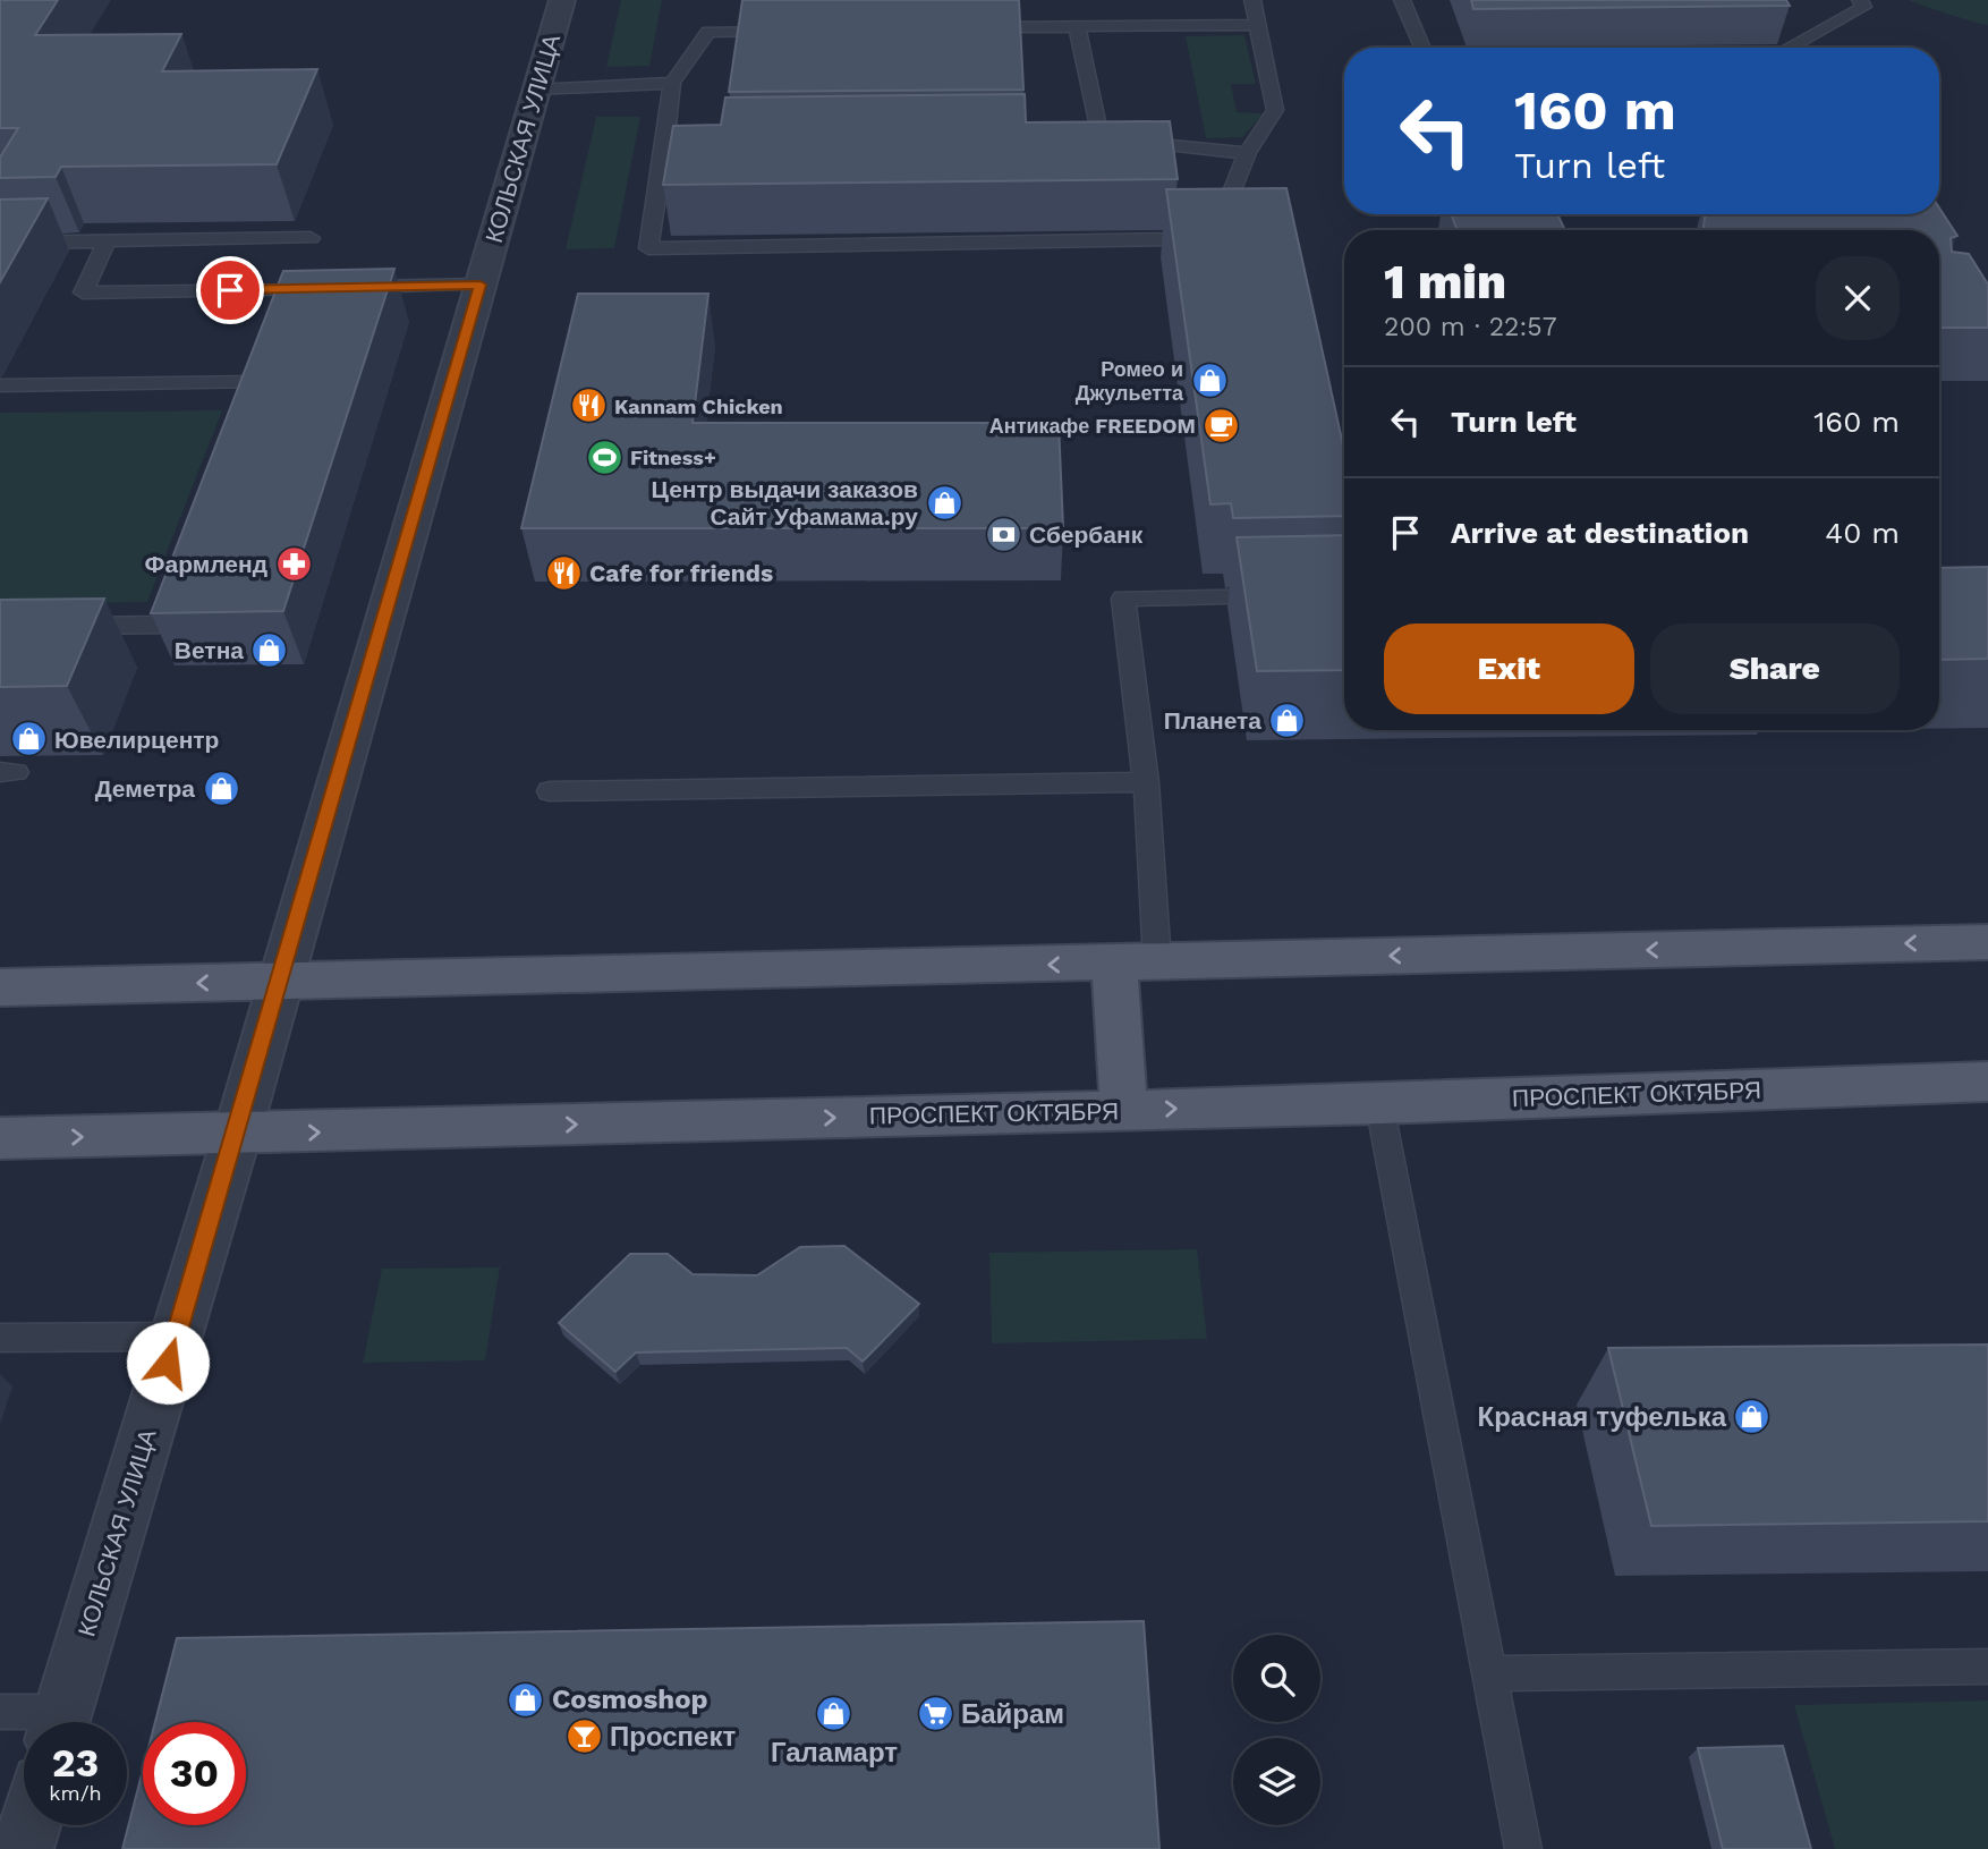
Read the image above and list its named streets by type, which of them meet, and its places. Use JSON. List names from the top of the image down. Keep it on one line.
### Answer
{"streets":{"main road":["ПРОСПЕКТ ОКТЯБРЯ"],"street":["КОЛЬСКАЯ УЛИЦА"]},"crossings":[["КОЛЬСКАЯ УЛИЦА","ПРОСПЕКТ ОКТЯБРЯ"]],"places":{"shop":["Ромео и Джульетта","Центр выдачи заказов Сайт Уфамама.ру","Ветна","Планета","Ювелирцентр","Деметра","Красная туфелька","Cosmoshop","Галамарт"],"restaurant":["Kannam Chicken","Cafe for friends"],"cafe":["Антикафе FREEDOM"],"sports":["Fitness+"],"bank":["Сбербанк"],"pharmacy":["Фармленд"],"supermarket":["Байрам"],"bar":["Проспект"]},"page":{"turn":["160 m","Turn left"],"heading":["1 min","200 m · 22:57"],"list":[{"name":"Turn left","value":"160 m"},{"name":"Arrive at destination","value":"40 m"}],"buttons":["Exit","Share"],"speed":"23 km/h","limit":"30"}}
